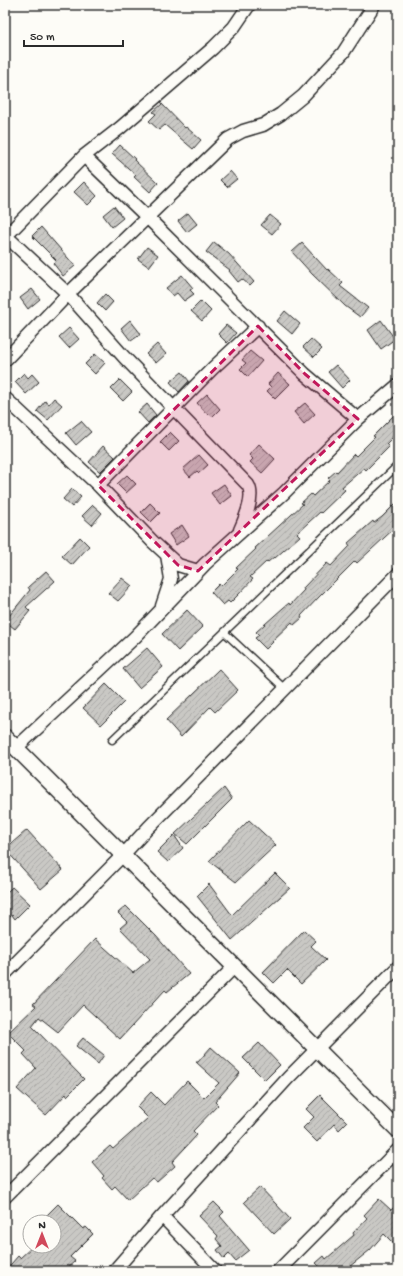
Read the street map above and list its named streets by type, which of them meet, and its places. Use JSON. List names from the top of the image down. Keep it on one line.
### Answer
{"scale_bar":"50 m","north":"top"}
